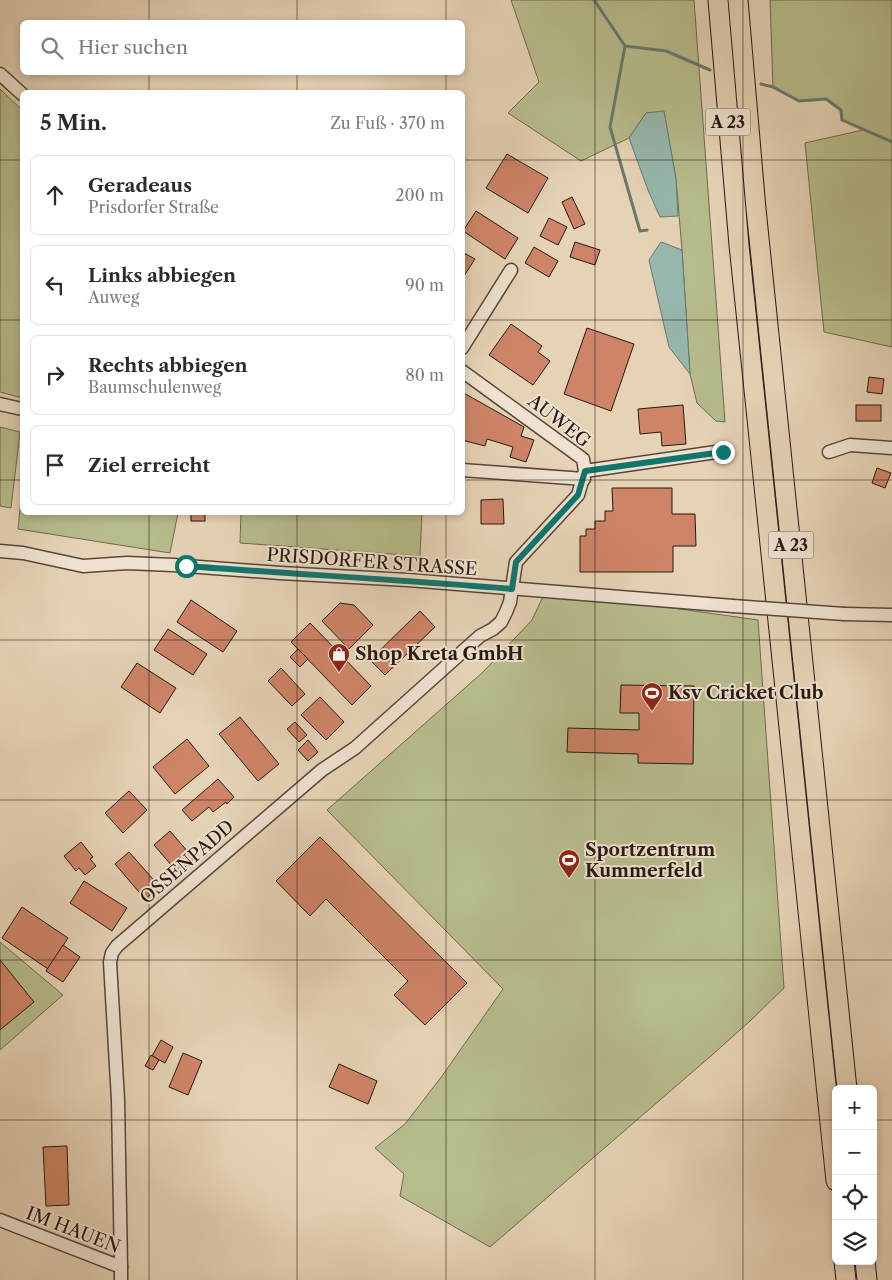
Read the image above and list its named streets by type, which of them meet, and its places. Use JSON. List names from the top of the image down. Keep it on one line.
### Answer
{"streets":{"highway":["A 23"],"street":["AUWEG","PRISDORFER STRASSE","OSSENPADD","IM HAUEN"]},"crossings":[["PRISDORFER STRASSE","OSSENPADD"],["OSSENPADD","IM HAUEN"]],"places":{"shop":["Shop Kreta GmbH"],"sports":["Ksv Cricket Club","Sportzentrum Kummerfeld"]},"page":{"search":"Hier suchen","heading":["5 Min.","Zu Fuß · 370 m"],"list":[["Geradeaus","Prisdorfer Straße","200 m"],["Links abbiegen","Auweg","90 m"],["Rechts abbiegen","Baumschulenweg","80 m"],"Ziel erreicht"],"map_buttons":["+","−"]}}
